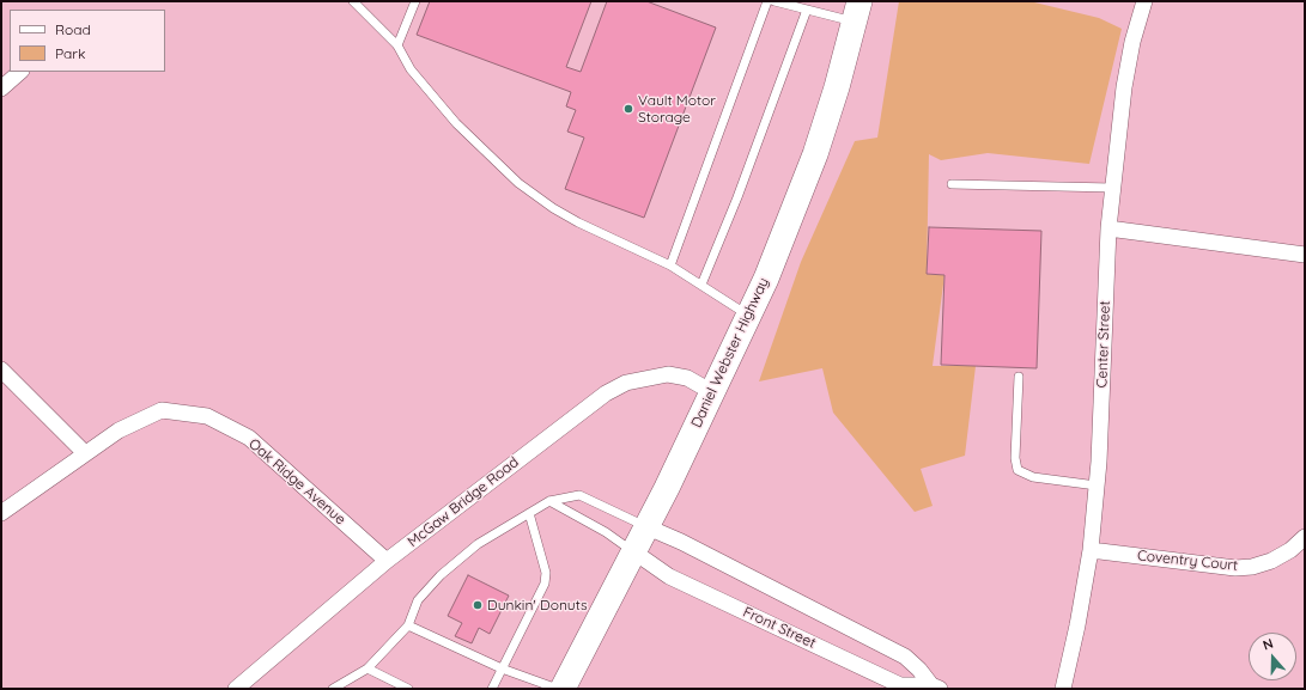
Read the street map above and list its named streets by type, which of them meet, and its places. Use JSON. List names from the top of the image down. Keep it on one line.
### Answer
{"streets":{"main road":["Daniel Webster Highway"],"street":["Center Street","Oak Ridge Avenue","McGaw Bridge Road","Coventry Court","Front Street"]},"crossings":[["Center Street","Coventry Court"],["Daniel Webster Highway","McGaw Bridge Road"],["Daniel Webster Highway","Front Street"],["Oak Ridge Avenue","McGaw Bridge Road"]],"places":["Vault Motor Storage","Dunkin' Donuts"],"legend":["Road","Park"],"north":"top"}
